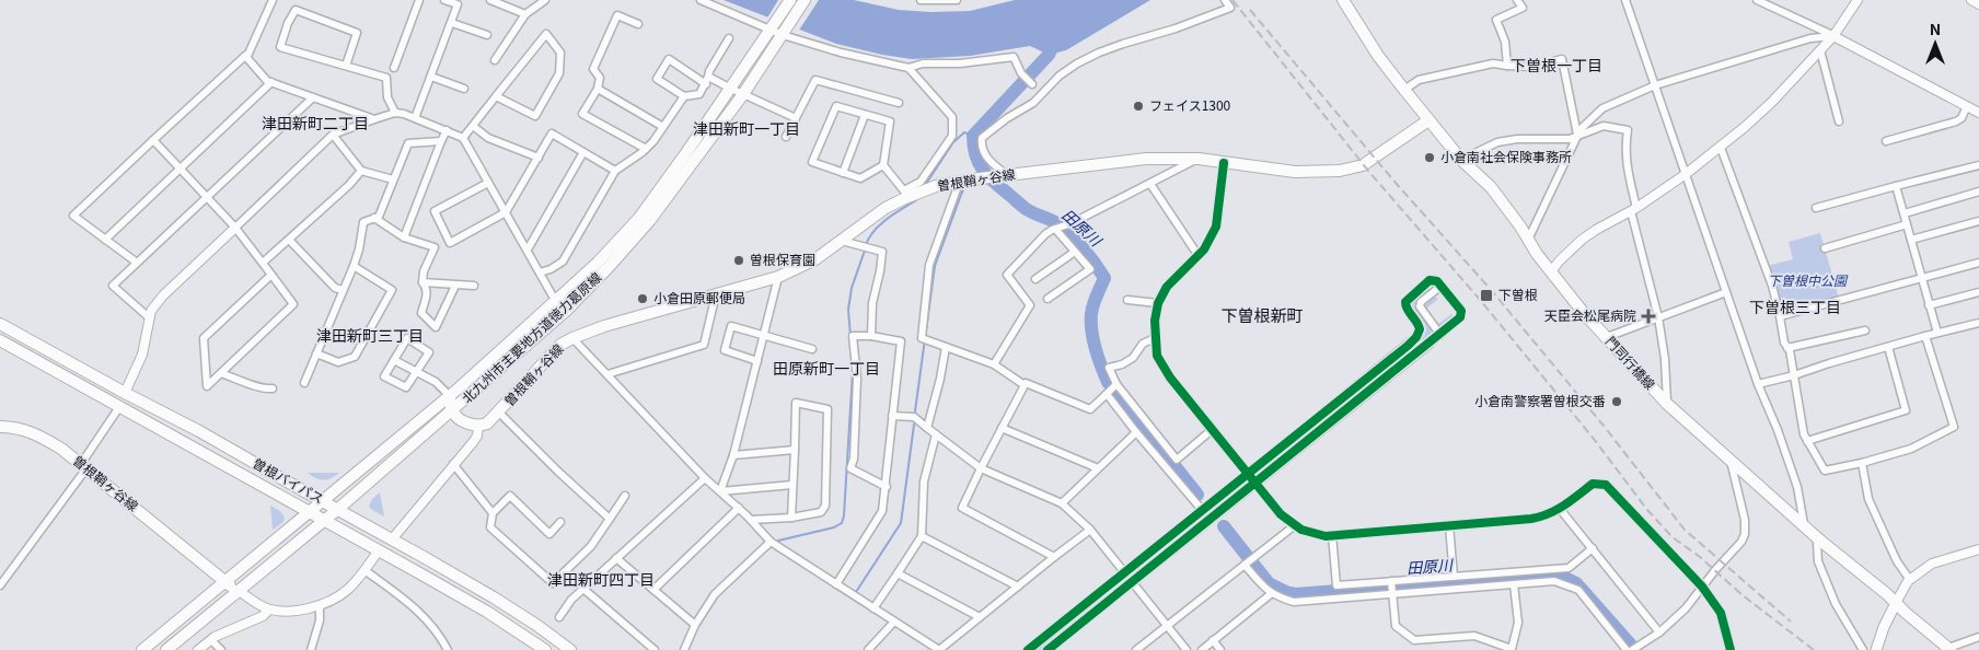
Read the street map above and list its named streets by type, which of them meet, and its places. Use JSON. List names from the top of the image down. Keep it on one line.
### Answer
{"streets":{"main road":["曽根鞘ヶ谷線","北九州市主要地方道徳力葛原線","門司行橋線","曽根バイパス"]},"crossings":[["曽根鞘ヶ谷線","門司行橋線"]],"districts":["下曽根一丁目","津田新町二丁目","津田新町一丁目","下曽根三丁目","下曽根新町","津田新町三丁目","田原新町一丁目","津田新町四丁目"],"water":["田原川"],"parks":["下曽根中公園"],"places":{"other":["フェイス1300","小倉南社会保険事務所","曽根保育園","小倉田原郵便局","小倉南警察署曽根交番"],"transit":["下曽根"],"health":["天臣会松尾病院"]},"north":"top"}
